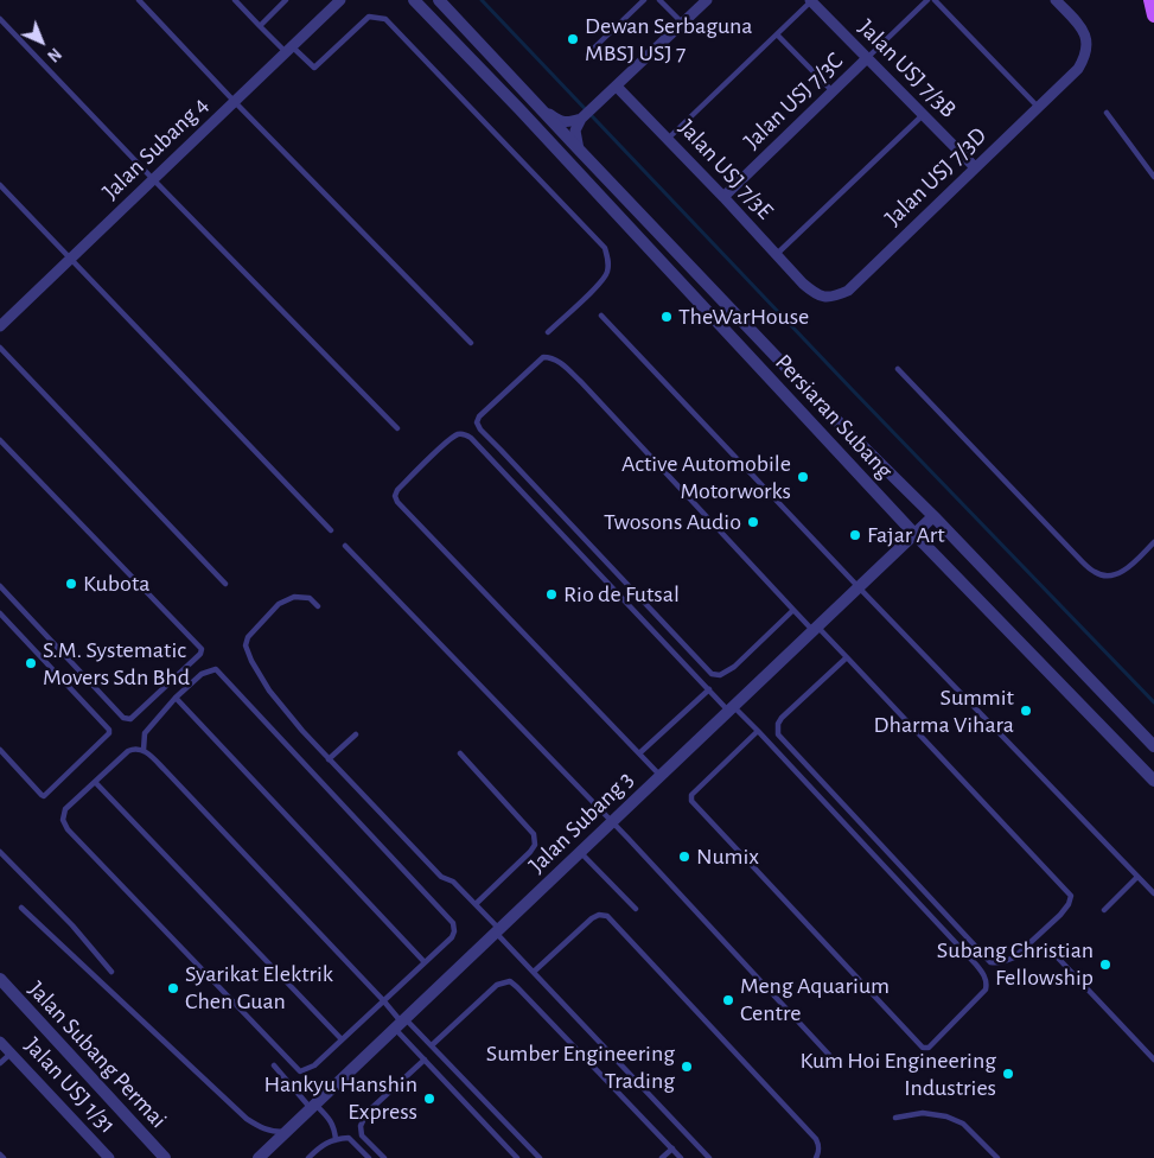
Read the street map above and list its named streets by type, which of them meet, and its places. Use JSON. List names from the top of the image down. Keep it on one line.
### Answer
{"streets":{"street":["Jalan USJ 7/3B","Jalan USJ 7/3C","Jalan Subang 4","Jalan USJ 7/3E","Jalan USJ 7/3D","Persiaran Subang","Jalan Subang 3","Jalan Subang Permai","Jalan USJ 1/31"]},"crossings":[["Jalan USJ 7/3B","Jalan USJ 7/3C"],["Jalan USJ 7/3B","Jalan USJ 7/3D"],["Jalan USJ 7/3C","Jalan USJ 7/3E"],["Jalan USJ 7/3E","Jalan USJ 7/3D"],["Persiaran Subang","Jalan Subang 3"]],"places":["Dewan Serbaguna MBSJ USJ 7","TheWarHouse","Active Automobile Motorworks","Twosons Audio","Fajar Art","Kubota","Rio de Futsal","S.M. Systematic Movers Sdn Bhd","Summit Dharma Vihara","Numix","Subang Christian Fellowship","Syarikat Elektrik Chen Guan","Meng Aquarium Centre","Sumber Engineering Trading","Kum Hoi Engineering Industries","Hankyu Hanshin Express"],"north":"bottom right"}
